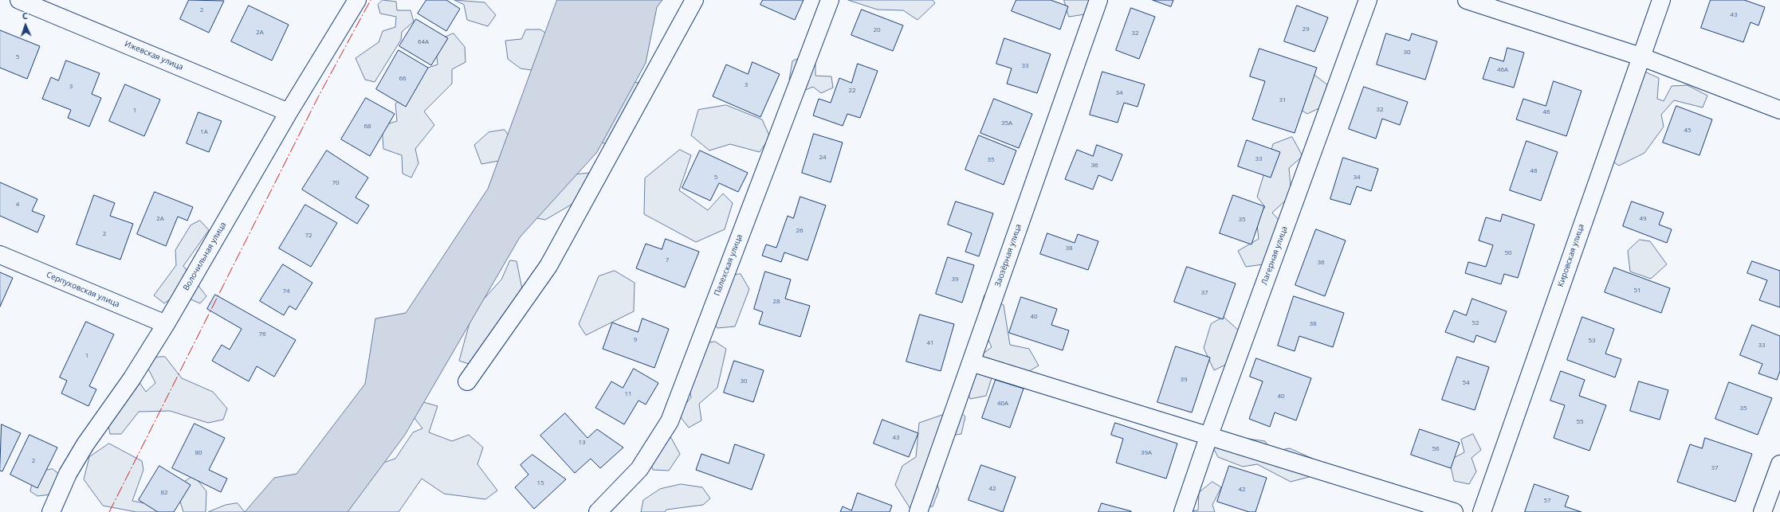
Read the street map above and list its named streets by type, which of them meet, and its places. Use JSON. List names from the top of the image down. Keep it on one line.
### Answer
{"streets":{"street":["Ижевская улица","Заозёрная улица","Лагерная улица","Кировская улица","Волочильная улица","Палехская улица","Серпуховская улица"]},"crossings":[["Ижевская улица","Волочильная улица"],["Волочильная улица","Серпуховская улица"]],"house_numbers":["2","43","29","20","2А","32","64А","30","5","33","46А","66","3","3","22","34","31","32","1","46","35А","68","45","1А","24","33","35","36","48","5","34","70","4","2А","49","35","26","2","72","38","50","7","36","39","51","74","37","28","40","52","38","76","9","53","41","33","1","39","30","54","11","40","40А","35","55","43","13","56","80","39А","2","37","15","42","42","82","57"],"north":"top"}
